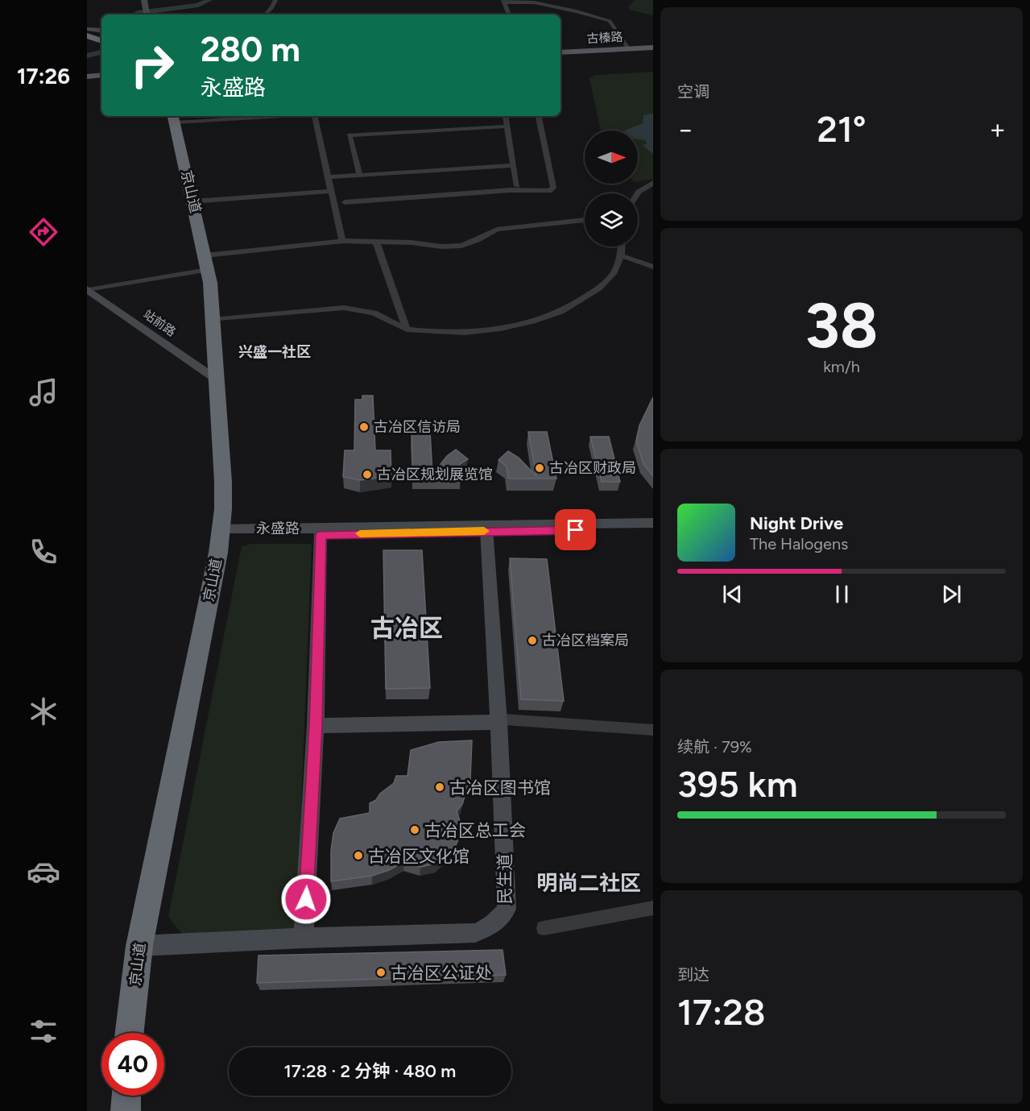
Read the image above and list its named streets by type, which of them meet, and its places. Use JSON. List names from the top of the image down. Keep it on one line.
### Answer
{"streets":{"highway":["京山道"],"main road":["古榛路"],"street":["站前路","永盛路","民生道"]},"crossings":[["京山道","站前路"],["京山道","永盛路"],["京山道","民生道"],["永盛路","民生道"]],"districts":["兴盛一社区","古冶区","明尚二社区"],"places":["古冶区信访局","古冶区财政局","古冶区规划展览馆","古冶区档案局","古冶区图书馆","古冶区总工会","古冶区文化馆","古冶区公证处"],"north":"right","page":{"tabs":"17:26","tile":["空调",["38","km/h"],["续航 · 79%","395 km"],["到达","17:28"]],"turn":["280 m","永盛路"],"heat":["−","21°","+"],"song":["Night Drive","The Halogens"],"limit":"40","trip":"17:28 · 2 分钟 · 480 m"}}
